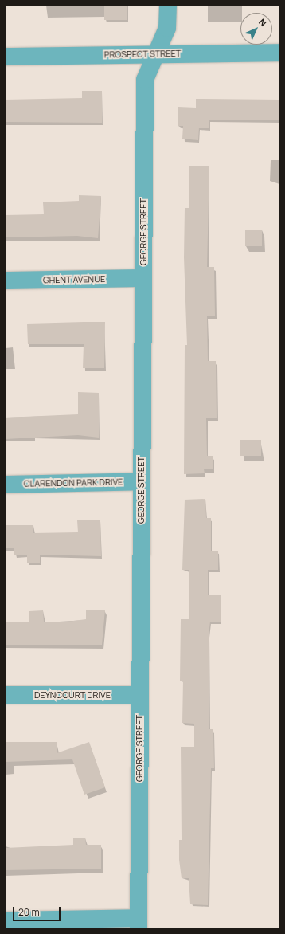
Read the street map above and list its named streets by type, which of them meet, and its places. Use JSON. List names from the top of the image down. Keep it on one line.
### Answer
{"streets":{"street":["PROSPECT STREET","GEORGE STREET","GHENT AVENUE","CLARENDON PARK DRIVE","DEYNCOURT DRIVE"]},"crossings":[["PROSPECT STREET","GEORGE STREET"],["GEORGE STREET","GHENT AVENUE"],["GEORGE STREET","CLARENDON PARK DRIVE"],["GEORGE STREET","DEYNCOURT DRIVE"]],"scale_bar":"20 m","north":"top right"}
